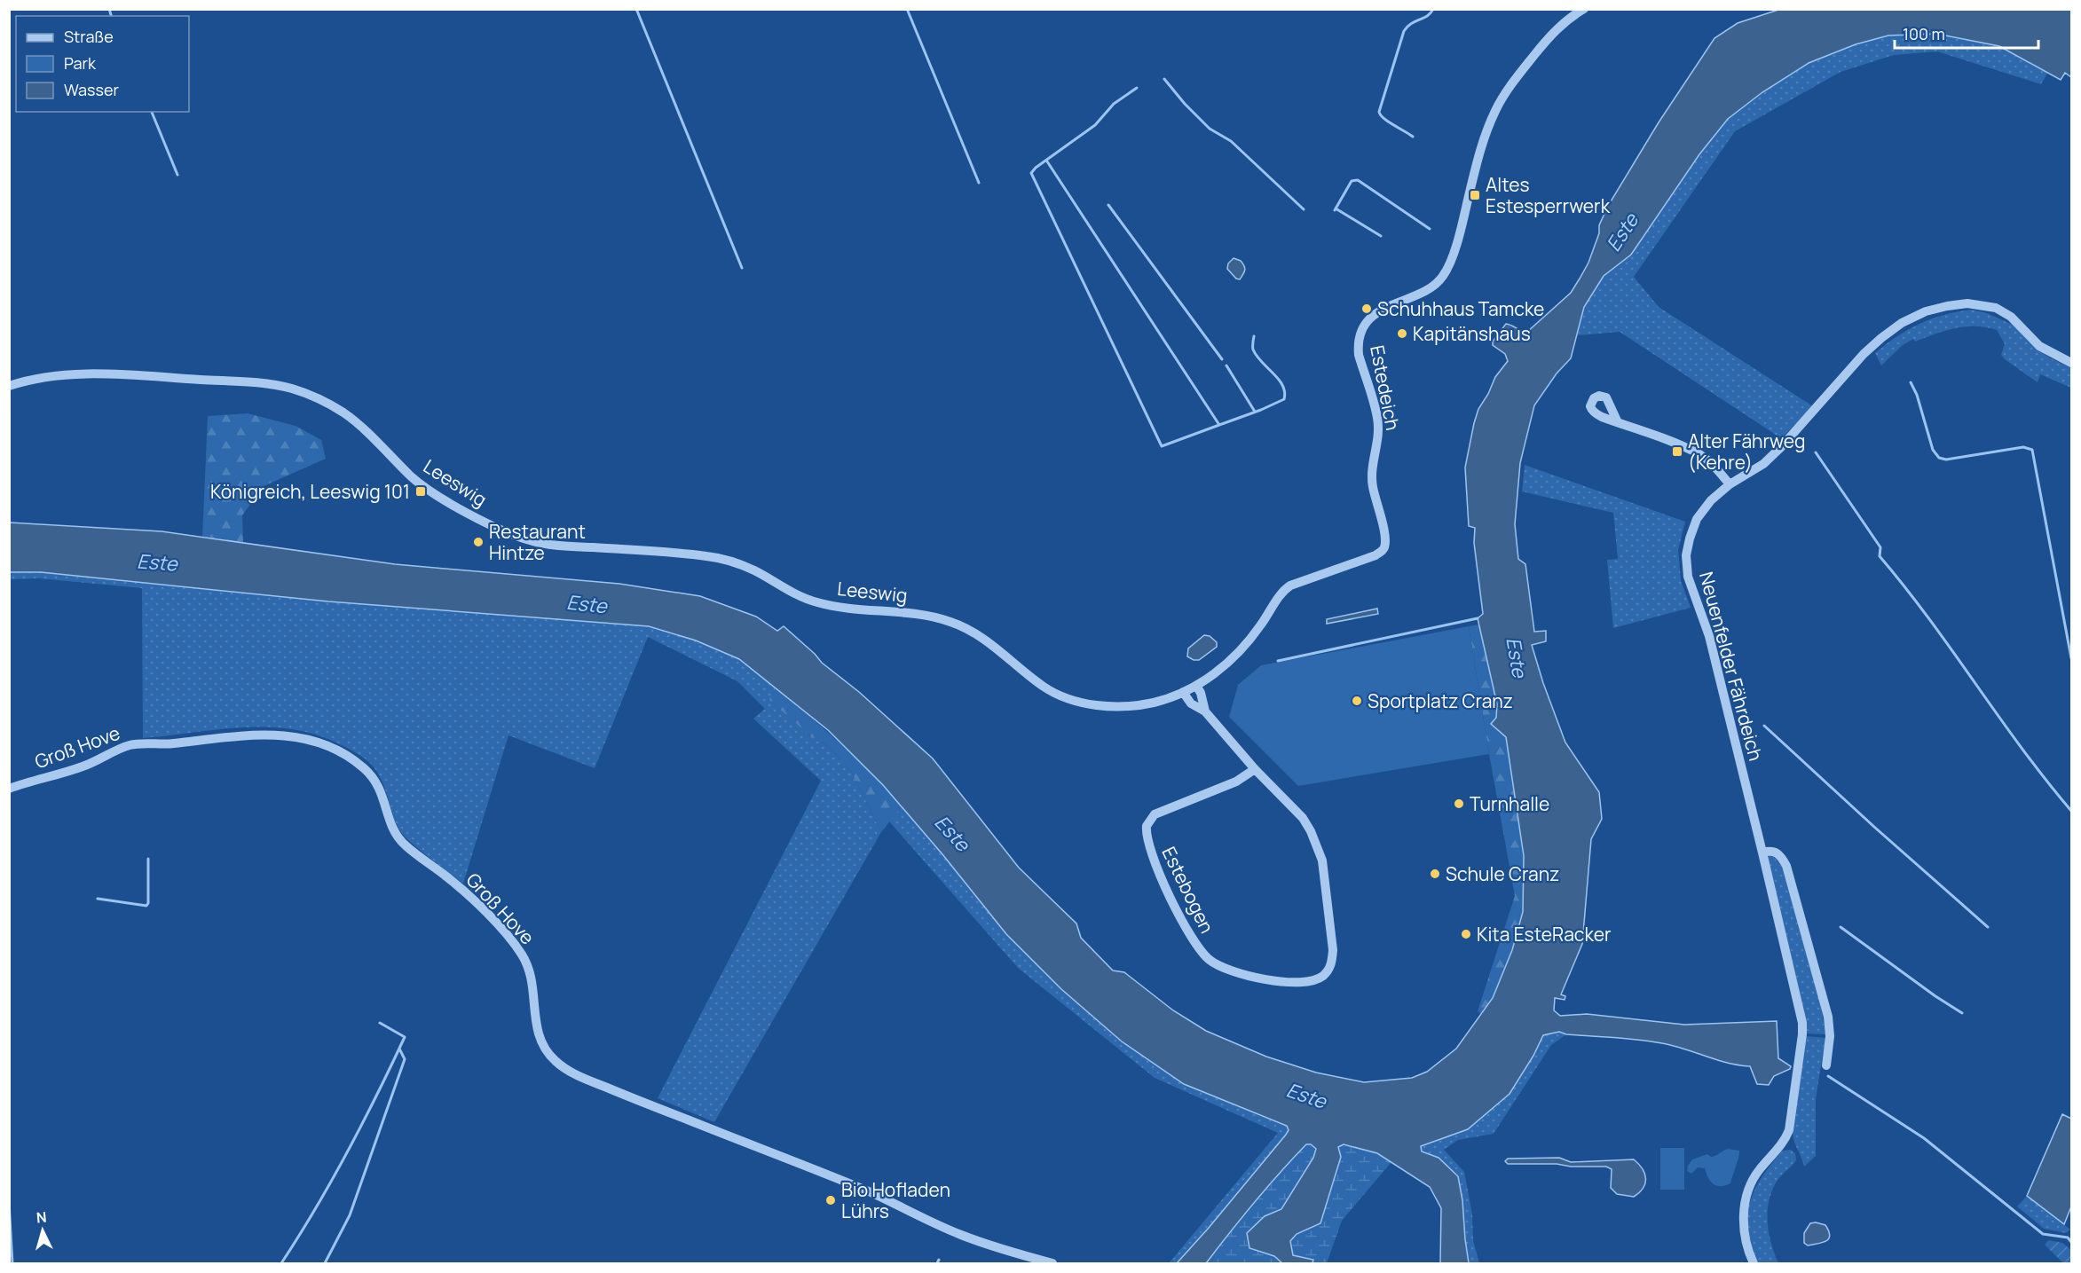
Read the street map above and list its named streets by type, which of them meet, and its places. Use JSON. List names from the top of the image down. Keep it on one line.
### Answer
{"streets":{"street":["Estedeich","Leeswig","Neuenfelder Fährdeich","Groß Hove","Estebogen"]},"crossings":[["Estedeich","Leeswig"],["Estedeich","Estebogen"]],"water":["Este"],"places":{"transit":["Altes Estesperrwerk","Alter Fährweg (Kehre)","Königreich, Leeswig 101"],"other":["Schuhhaus Tamcke","Kapitänshaus","Restaurant Hintze","Sportplatz Cranz","Turnhalle","Schule Cranz","Kita EsteRacker","Bio Hofladen Lührs"]},"legend":["Straße","Park","Wasser"],"scale_bar":"100 m","north":"top"}
